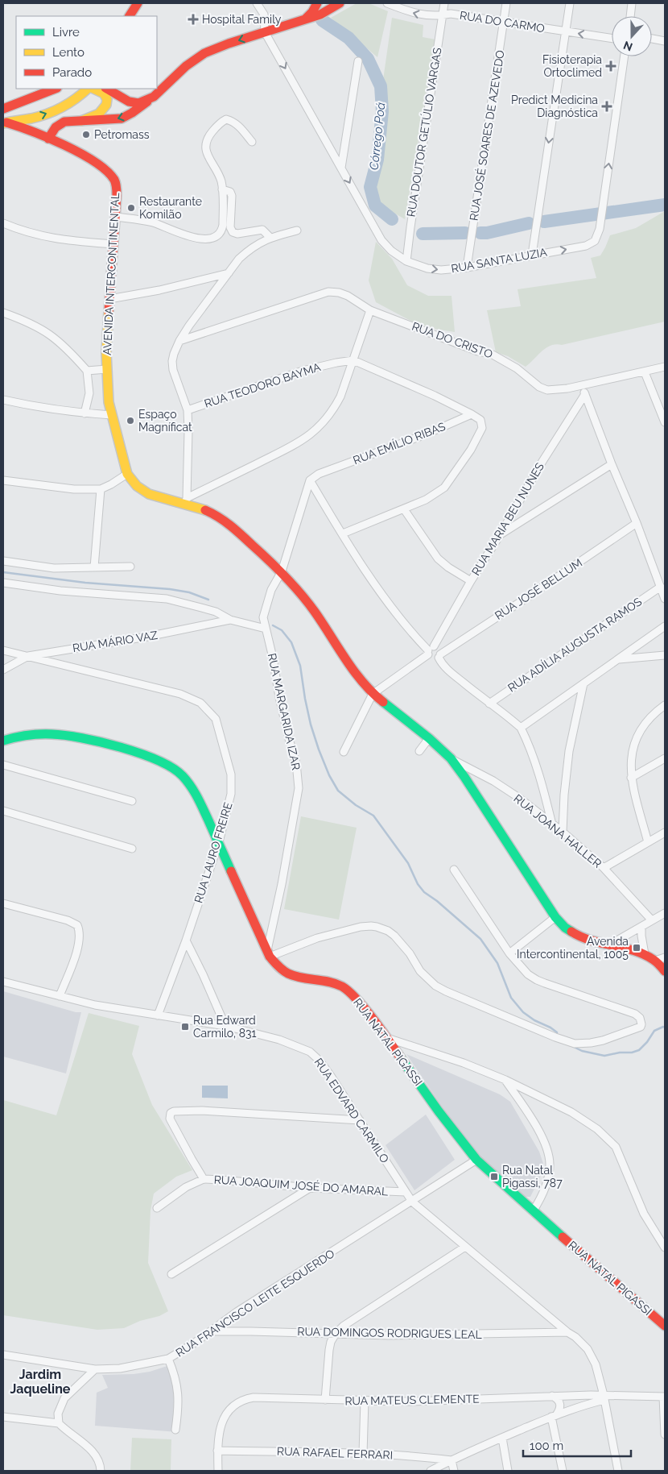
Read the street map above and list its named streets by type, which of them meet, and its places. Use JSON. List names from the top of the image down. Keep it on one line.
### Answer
{"streets":{"main road":["AVENIDA INTERCONTINENTAL","RUA NATAL PIGASSI"],"street":["RUA DO CARMO","RUA DOUTOR GETÚLIO VARGAS","RUA JOSÉ SOARES DE AZEVEDO","RUA SANTA LUZIA","RUA DO CRISTO","RUA TEODORO BAYMA","RUA EMÍLIO RIBAS","RUA MARIA BEU NUNES","RUA JOSÉ BELLUM","RUA MÁRIO VAZ","RUA ADÍLIA AUGUSTA RAMOS","RUA MARGARIDA IZAR","RUA JOANA HALLER","RUA LAURO FREIRE","RUA EDVARD CARMILO","RUA JOAQUIM JOSÉ DO AMARAL","RUA FRANCISCO LEITE ESQUERDO","RUA DOMINGOS RODRIGUES LEAL","RUA MATEUS CLEMENTE","RUA RAFAEL FERRARI"]},"crossings":[["RUA DO CARMO","RUA DOUTOR GETÚLIO VARGAS"],["RUA DO CARMO","RUA JOSÉ SOARES DE AZEVEDO"],["RUA DOUTOR GETÚLIO VARGAS","RUA SANTA LUZIA"],["RUA JOSÉ SOARES DE AZEVEDO","RUA SANTA LUZIA"],["AVENIDA INTERCONTINENTAL","RUA MARIA BEU NUNES"],["AVENIDA INTERCONTINENTAL","RUA MARGARIDA IZAR"],["AVENIDA INTERCONTINENTAL","RUA JOANA HALLER"],["RUA EMÍLIO RIBAS","RUA MARGARIDA IZAR"],["RUA MÁRIO VAZ","RUA LAURO FREIRE"],["RUA MARGARIDA IZAR","RUA NATAL PIGASSI"],["RUA LAURO FREIRE","RUA NATAL PIGASSI"],["RUA LAURO FREIRE","RUA EDVARD CARMILO"],["RUA NATAL PIGASSI","RUA FRANCISCO LEITE ESQUERDO"],["RUA EDVARD CARMILO","RUA JOAQUIM JOSÉ DO AMARAL"],["RUA EDVARD CARMILO","RUA FRANCISCO LEITE ESQUERDO"],["RUA EDVARD CARMILO","RUA DOMINGOS RODRIGUES LEAL"],["RUA EDVARD CARMILO","RUA MATEUS CLEMENTE"],["RUA FRANCISCO LEITE ESQUERDO","RUA DOMINGOS RODRIGUES LEAL"],["RUA MATEUS CLEMENTE","RUA RAFAEL FERRARI"]],"one_way":["RUA DO CARMO"],"districts":["Jardim Jaqueline"],"water":["Córrego Poá"],"places":{"health":["Hospital Family","Fisioterapia Ortoclimed","Predict Medicina Diagnóstica"],"other":["Petromass","Restaurante Komilão","Espaço Magníficat"],"transit":["Avenida Intercontinental, 1005","Rua Edward Carmilo, 831","Rua Natal Pigassi, 787"]},"legend":["Livre","Lento","Parado"],"scale_bar":"100 m","north":"bottom"}
